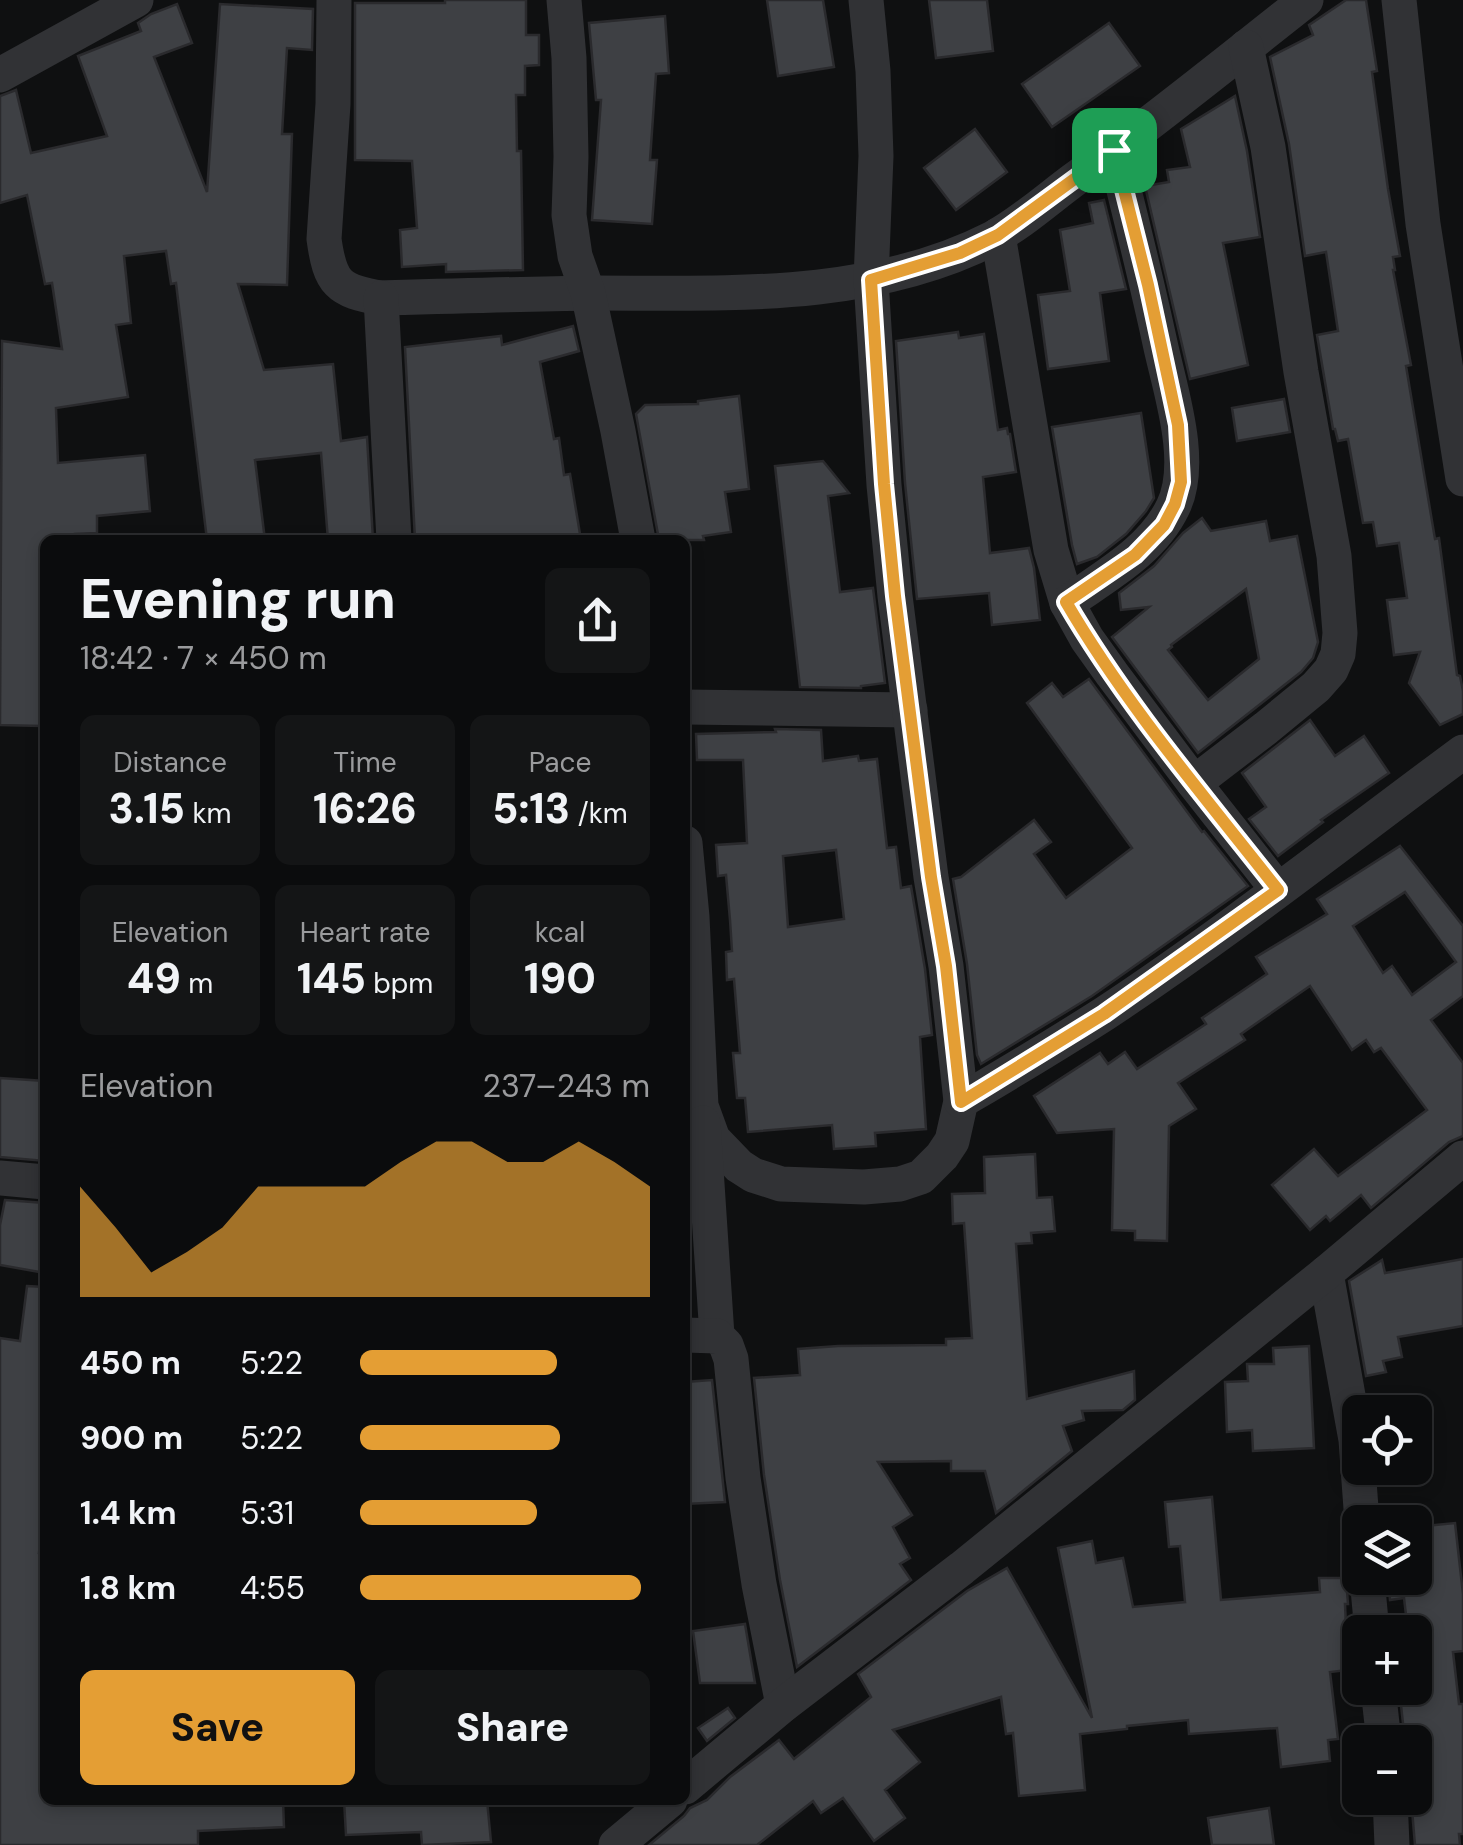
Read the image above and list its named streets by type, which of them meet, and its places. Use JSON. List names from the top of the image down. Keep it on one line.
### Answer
{"page":{"heading":["Evening run","18:42 · 7 × 450 m"],"stats":[["Distance","3.15 km"],["Time","16:26"],["Pace","5:13 /km"],["Elevation","49 m"],["Heart rate","145 bpm"],["kcal","190"]],"chart":["Elevation","237–243 m"],"list":[{"name":"450 m","note":"5:22"},{"name":"900 m","note":"5:22"},{"name":"1.4 km","note":"5:31"},{"name":"1.8 km","note":"4:55"}],"map_buttons":["+","−"],"buttons":["Save","Share"]}}
